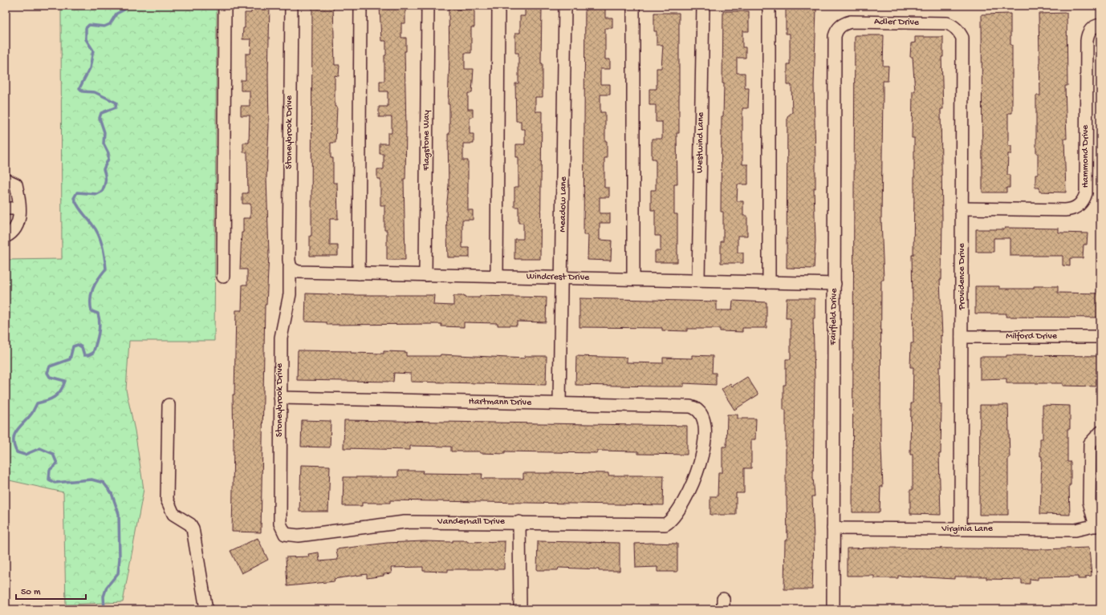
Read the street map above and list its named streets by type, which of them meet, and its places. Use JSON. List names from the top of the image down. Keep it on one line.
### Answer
{"streets":{"street":["Adler Drive","Stoneybrook Drive","Flagstone Way","Westwind Lane","Hammond Drive","Meadow Lane","Providence Drive","Windcrest Drive","Fairfield Drive","Milford Drive","Hartmann Drive","Vanderhall Drive","Virginia Lane"]},"crossings":[["Adler Drive","Providence Drive"],["Adler Drive","Fairfield Drive"],["Stoneybrook Drive","Windcrest Drive"],["Stoneybrook Drive","Hartmann Drive"],["Stoneybrook Drive","Vanderhall Drive"],["Flagstone Way","Windcrest Drive"],["Westwind Lane","Windcrest Drive"],["Hammond Drive","Providence Drive"],["Meadow Lane","Windcrest Drive"],["Meadow Lane","Hartmann Drive"],["Providence Drive","Milford Drive"],["Providence Drive","Virginia Lane"],["Windcrest Drive","Fairfield Drive"],["Fairfield Drive","Virginia Lane"],["Hartmann Drive","Vanderhall Drive"]],"scale_bar":"50 m"}
